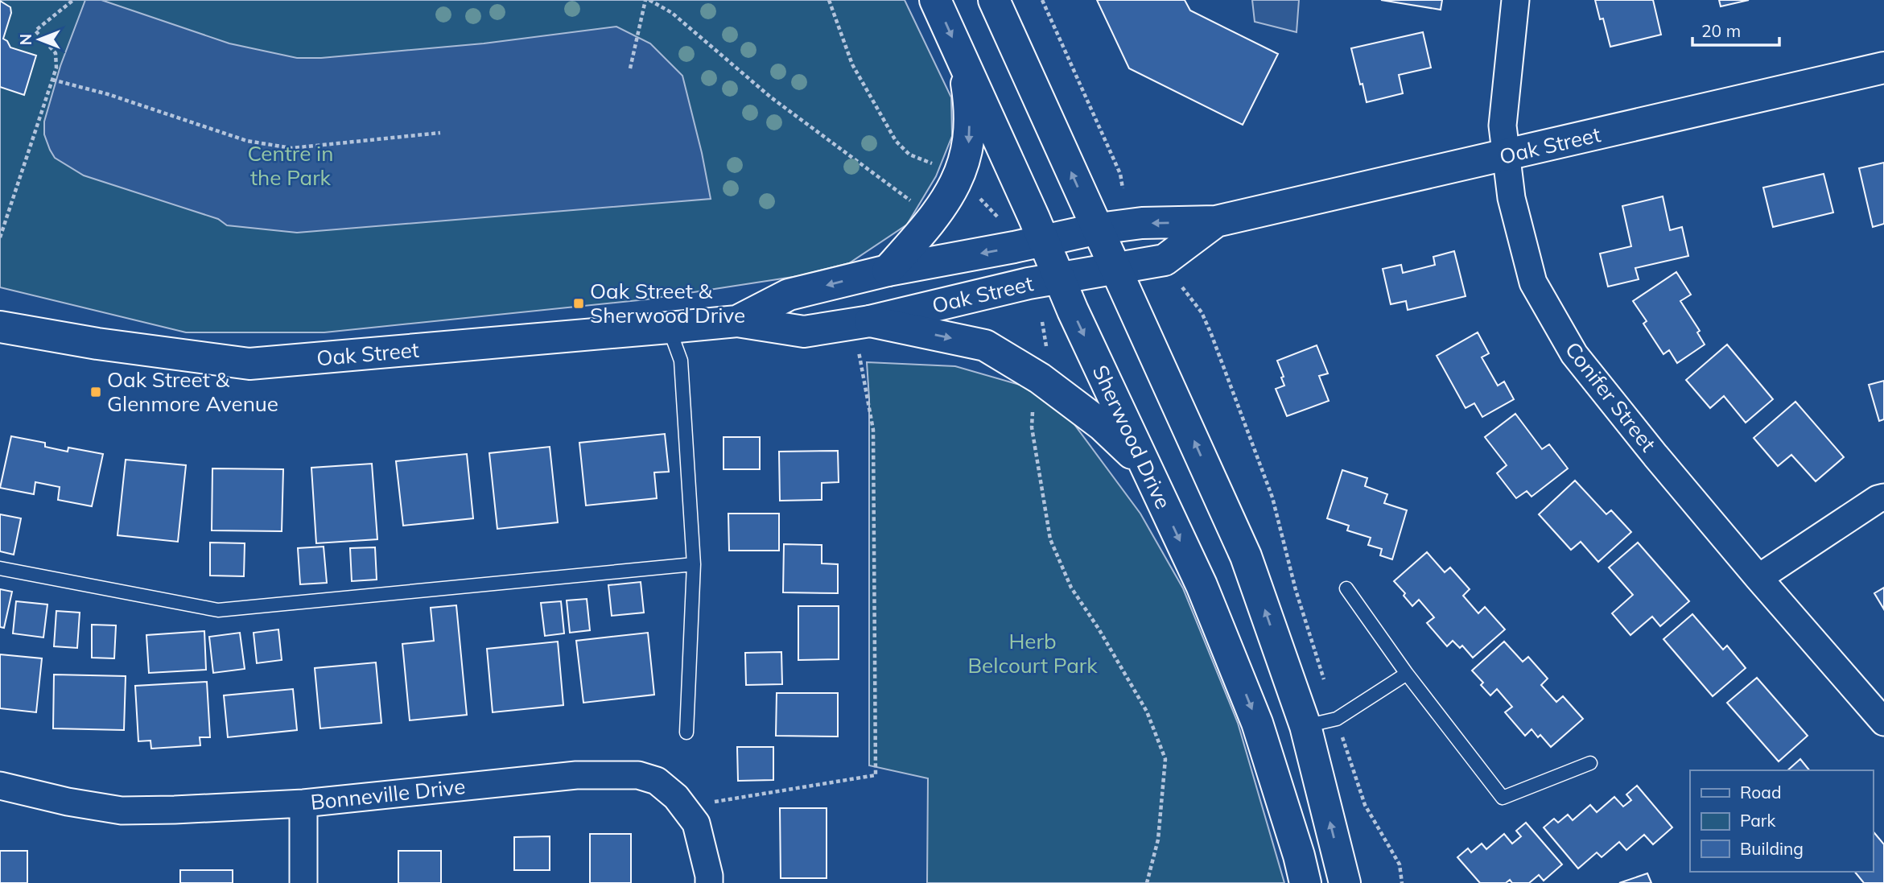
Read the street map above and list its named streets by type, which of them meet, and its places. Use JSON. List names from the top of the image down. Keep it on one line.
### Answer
{"streets":{"main road":["Oak Street","Sherwood Drive"],"street":["Conifer Street","Bonneville Drive"]},"crossings":[["Oak Street","Conifer Street"],["Oak Street","Sherwood Drive"]],"parks":["Centre in the Park","Herb Belcourt Park"],"places":{"transit":["Oak Street & Sherwood Drive","Oak Street & Glenmore Avenue"]},"legend":["Road","Park","Building"],"scale_bar":"20 m","north":"left"}
